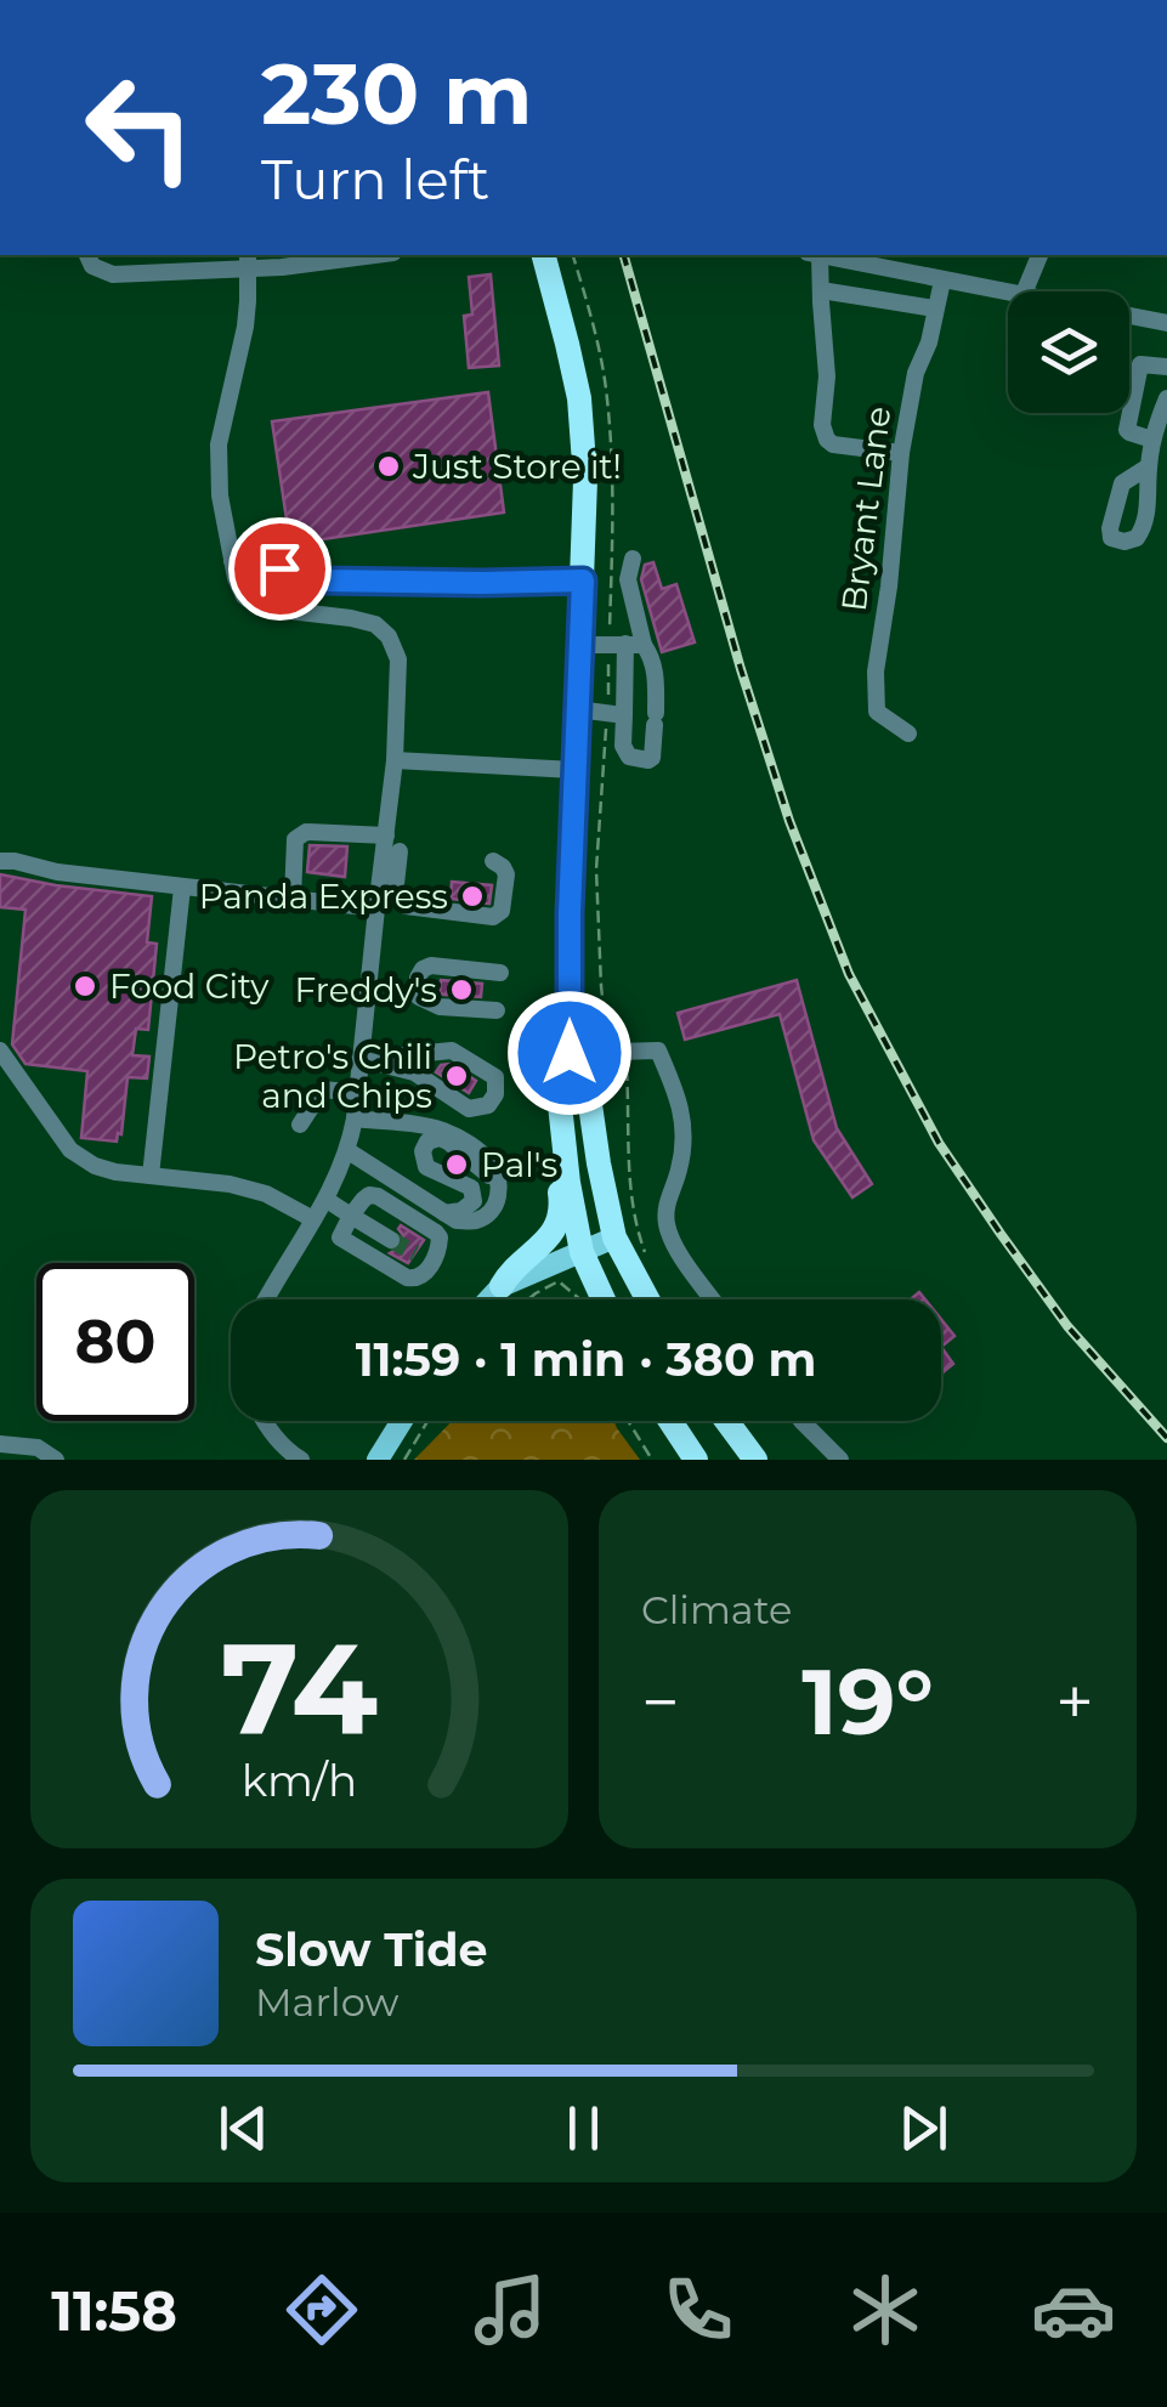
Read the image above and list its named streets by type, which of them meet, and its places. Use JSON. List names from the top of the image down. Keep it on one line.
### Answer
{"streets":{"street":["Bryant Lane"]},"places":["Just Store it!","Panda Express","Food City","Freddy's","Petro's Chili and Chips","Pal's"],"page":{"turn":["230 m","Turn left"],"limit":"80","trip":"11:59 · 1 min · 380 m","tile":"Climate","heat":["−","19°","+"],"song":["Slow Tide","Marlow"],"tabs":"11:58","gauge":["74","km/h"]}}
